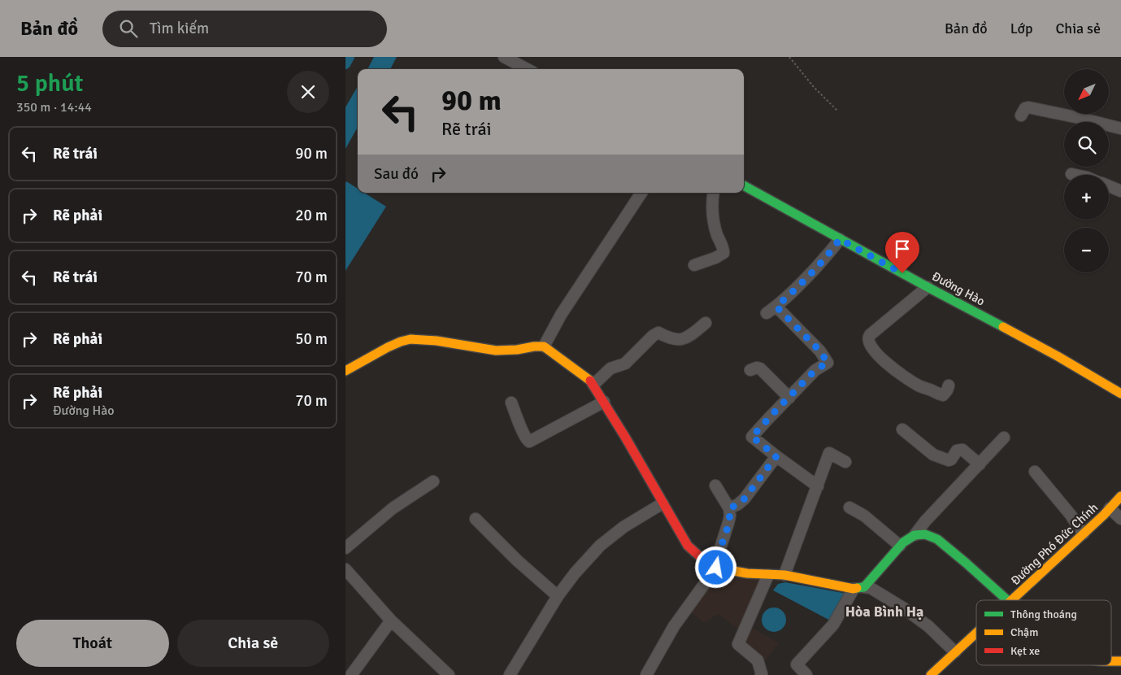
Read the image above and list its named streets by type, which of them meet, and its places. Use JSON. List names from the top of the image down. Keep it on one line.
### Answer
{"streets":{"street":["Đường Hào","Đường Phó Đức Chính"]},"districts":["Hòa Bình Hạ"],"legend":["Thông thoáng","Chậm","Kẹt xe"],"north":"bottom left","page":{"header":"Bản đồ","search":"Tìm kiếm","nav":["Bản đồ","Lớp","Chia sẻ"],"heading":["5 phút","350 m · 14:44"],"map_buttons":["+","−"],"turn":["90 m","Rẽ trái"],"list":[{"name":"Rẽ trái","value":"90 m"},{"name":"Rẽ phải","value":"20 m"},{"name":"Rẽ trái","value":"70 m"},{"name":"Rẽ phải","value":"50 m"},{"name":"Rẽ phải","note":"Đường Hào","value":"70 m"}],"then":"Sau đó","buttons":["Thoát","Chia sẻ"]}}
